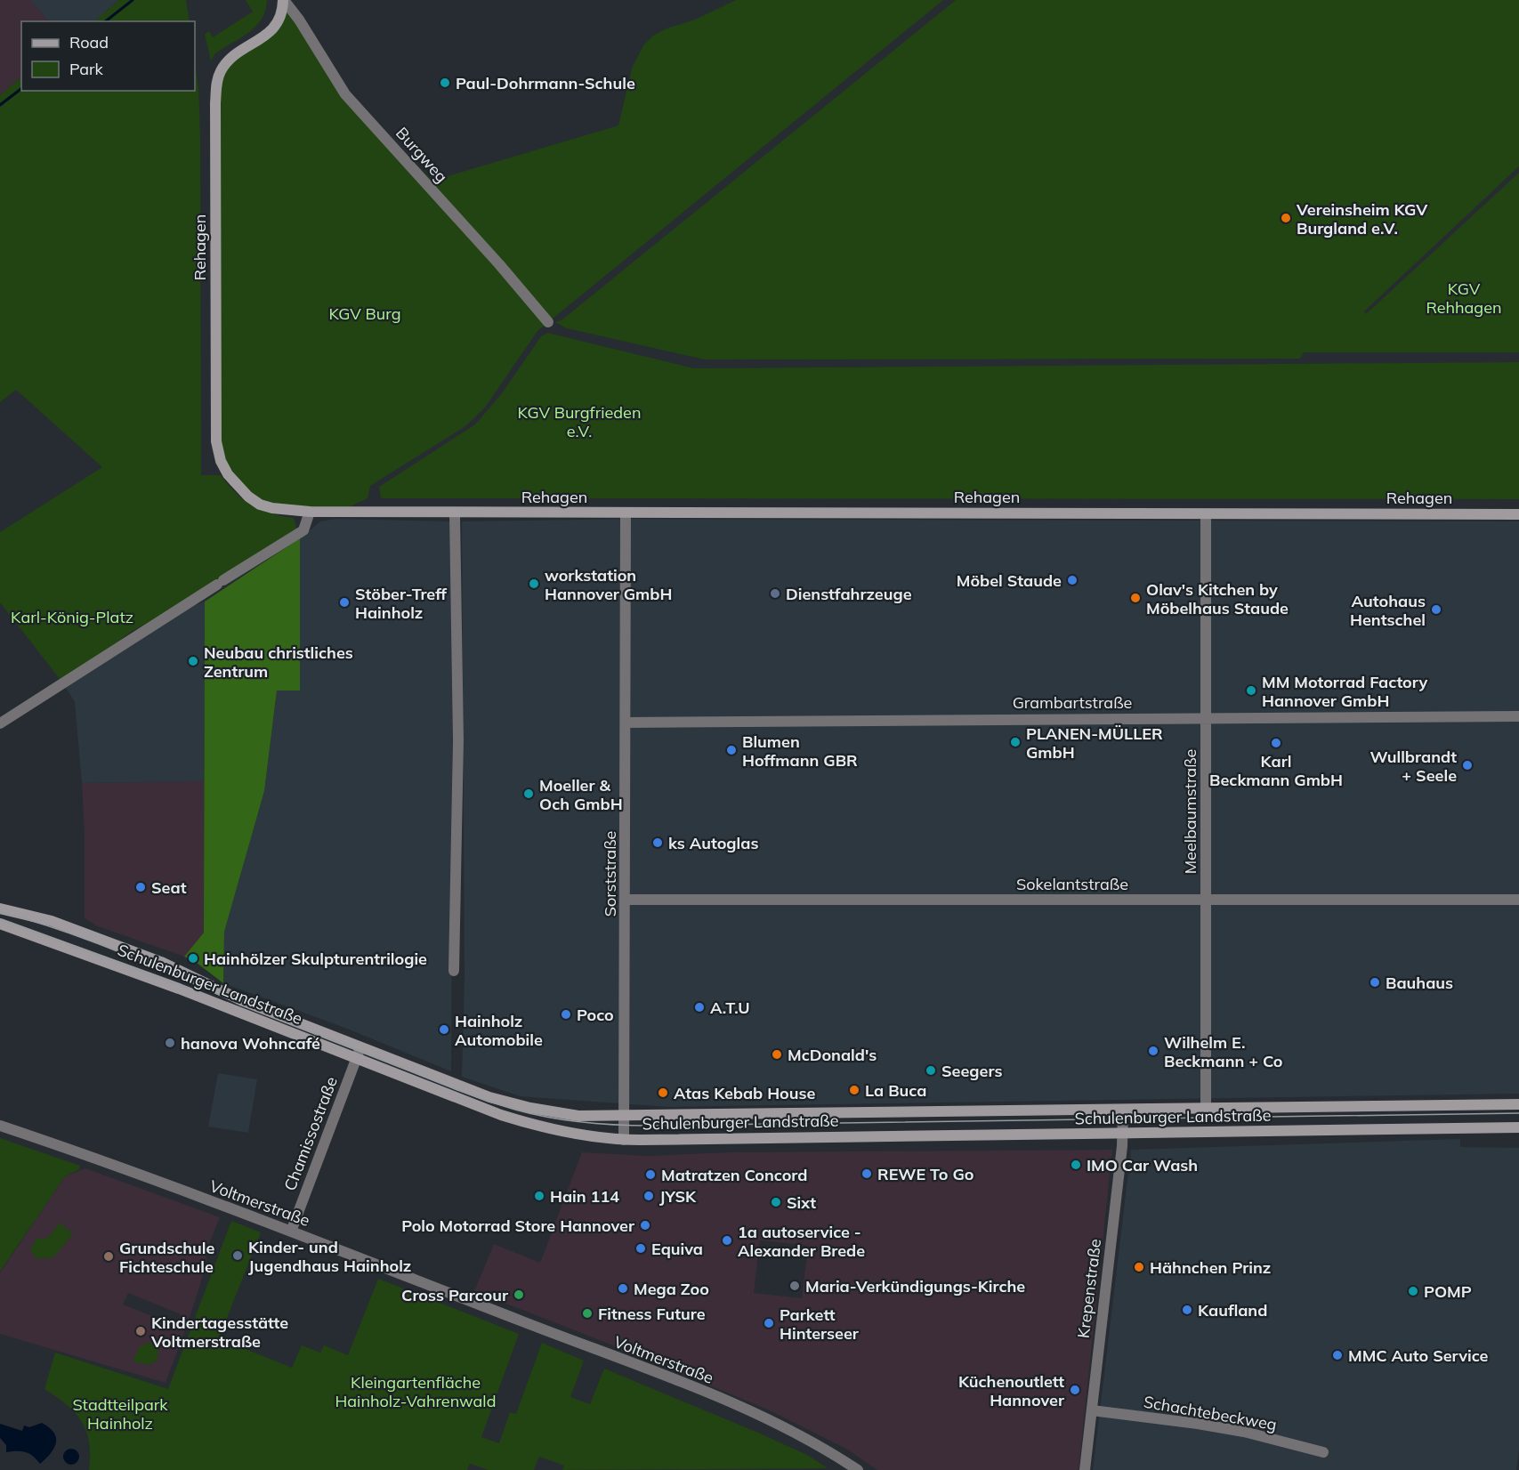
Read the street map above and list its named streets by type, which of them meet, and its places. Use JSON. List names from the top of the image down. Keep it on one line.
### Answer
{"streets":{"main road":["Rehagen","Schulenburger Landstraße"],"street":["Burgweg","Grambartstraße","Meelbaumstraße","Sorststraße","Sokelantstraße","Chamissostraße","Voltmerstraße","Krepenstraße","Schachtebeckweg"]},"crossings":[["Burgweg","Rehagen"],["Rehagen","Meelbaumstraße"],["Rehagen","Sorststraße"],["Grambartstraße","Meelbaumstraße"],["Grambartstraße","Sorststraße"],["Meelbaumstraße","Sokelantstraße"],["Meelbaumstraße","Schulenburger Landstraße"],["Sorststraße","Sokelantstraße"],["Sorststraße","Schulenburger Landstraße"],["Schulenburger Landstraße","Chamissostraße"],["Schulenburger Landstraße","Krepenstraße"],["Chamissostraße","Voltmerstraße"],["Krepenstraße","Schachtebeckweg"]],"parks":["KGV Rehhagen","KGV Burg","KGV Burgfrieden e.V.","Karl-König-Platz","Kleingartenfläche Hainholz-Vahrenwald","Stadtteilpark Hainholz"],"places":["Paul-Dohrmann-Schule","Vereinsheim KGV Burgland e.V.","Möbel Staude","workstation Hannover GmbH","Dienstfahrzeuge","Olav's Kitchen by Möbelhaus Staude","Stöber-Treff Hainholz","Autohaus Hentschel","Neubau christliches Zentrum","MM Motorrad Factory Hannover GmbH","PLANEN-MÜLLER GmbH","Karl Beckmann GmbH","Blumen Hoffmann GBR","Wullbrandt + Seele","Moeller & Och GmbH","ks Autoglas","Seat","Hainhölzer Skulpturentrilogie","Bauhaus","A.T.U","Poco","Hainholz Automobile","hanova Wohncafé","Wilhelm E. Beckmann + Co","McDonald's","Seegers","La Buca","Atas Kebab House","IMO Car Wash","REWE To Go","Matratzen Concord","Hain 114","JYSK","Sixt","Polo Motorrad Store Hannover","1a autoservice - Alexander Brede","Equiva","Kinder- und Jugendhaus Hainholz","Grundschule Fichteschule","Hähnchen Prinz","Maria-Verkündigungs-Kirche","Mega Zoo","POMP","Cross Parcour","Kaufland","Fitness Future","Parkett Hinterseer","Kindertagesstätte Voltmerstraße","MMC Auto Service","Küchenoutlett Hannover"],"legend":["Road","Park"]}
